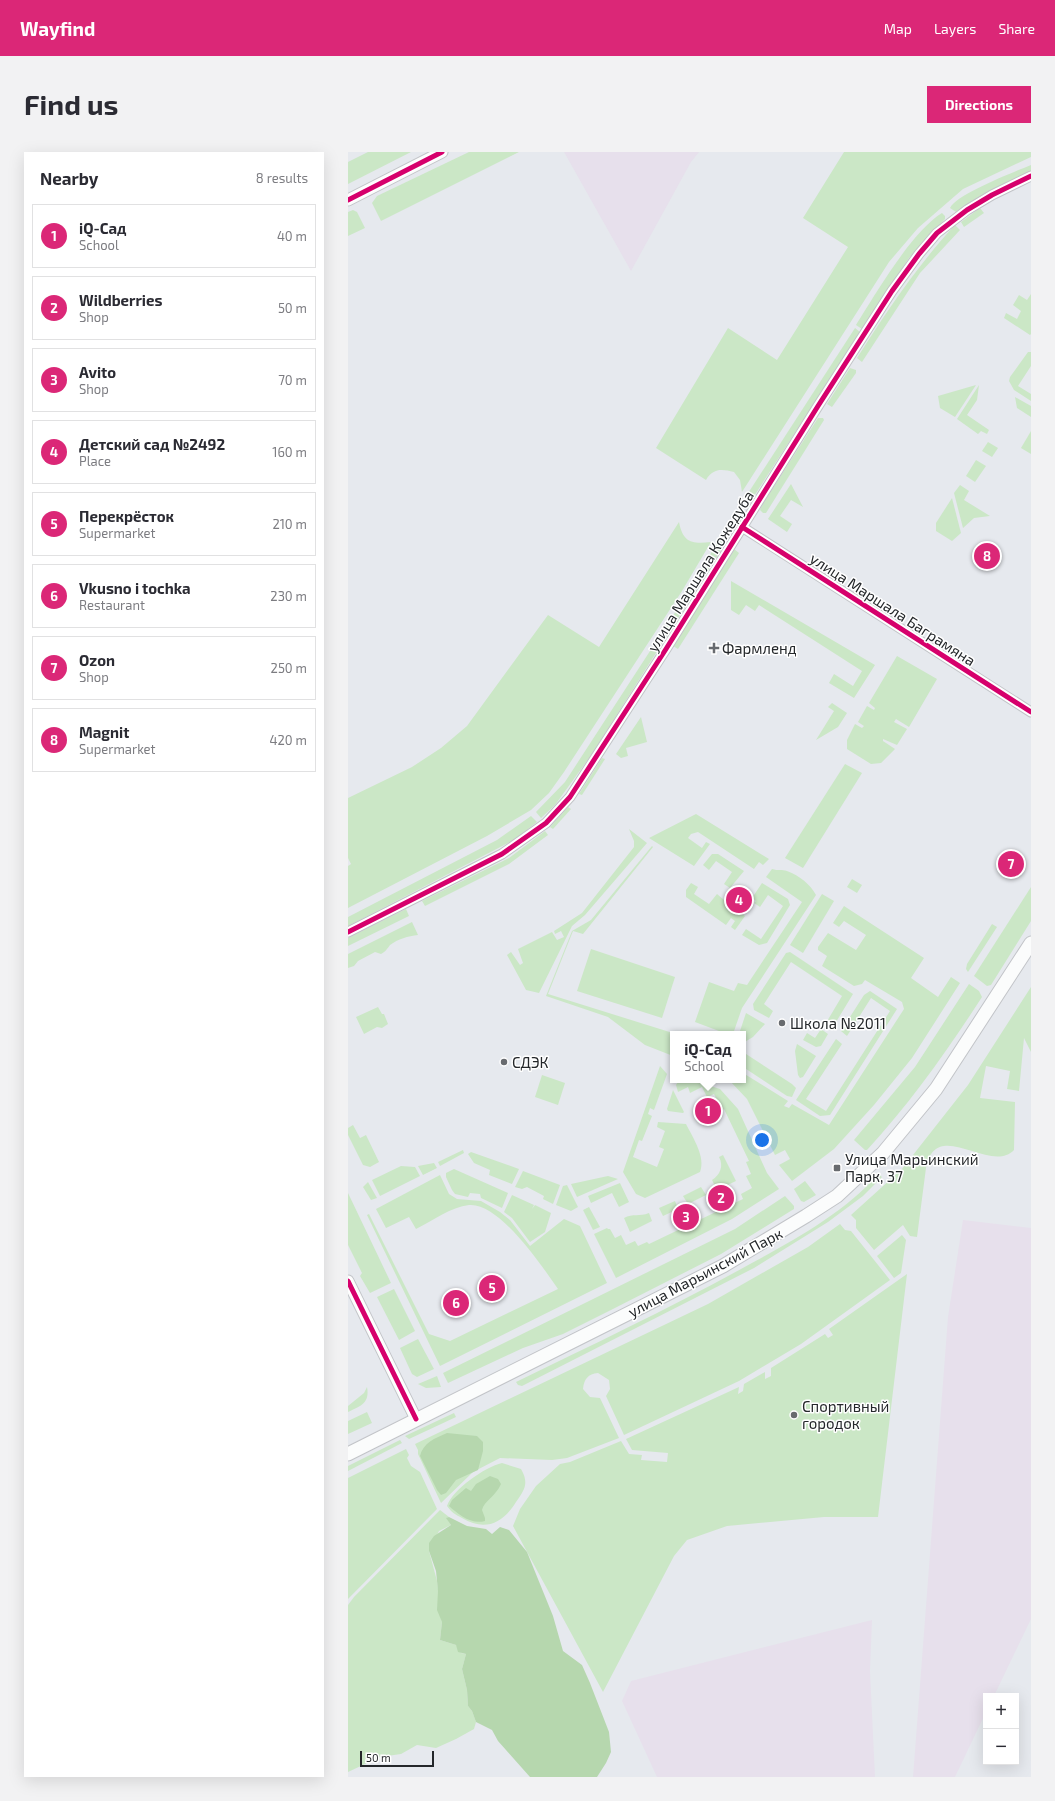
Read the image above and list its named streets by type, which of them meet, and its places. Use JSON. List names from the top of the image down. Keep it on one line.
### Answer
{"streets":{"main road":["улица Марьинский Парк"],"street":["улица Маршала Кожедуба","улица Маршала Баграмяна"]},"crossings":[["улица Маршала Кожедуба","улица Маршала Баграмяна"]],"places":{"health":["Фармленд"],"other":["Школа №2011","СДЭК","Спортивный городок"],"transit":["Улица Марьинский Парк, 37"]},"scale_bar":"50 m","page":{"header":"Wayfind","nav":["Map","Layers","Share"],"buttons":"Directions","title":"Find us","heading":["Nearby","8 results"],"list":[{"mark":"1","name":"iQ-Сад","note":"School","value":"40 m"},{"mark":"2","name":"Wildberries","note":"Shop","value":"50 m"},{"mark":"3","name":"Avito","note":"Shop","value":"70 m"},{"mark":"4","name":"Детский сад №2492","note":"Place","value":"160 m"},{"mark":"5","name":"Перекрёсток","note":"Supermarket","value":"210 m"},{"mark":"6","name":"Vkusno i tochka","note":"Restaurant","value":"230 m"},{"mark":"7","name":"Ozon","note":"Shop","value":"250 m"},{"mark":"8","name":"Magnit","note":"Supermarket","value":"420 m"}],"pins":["8","7","4","1","2","3","5","6"],"popup":["iQ-Сад","School"],"map_buttons":["+","−"],"scale":"50 m"}}
